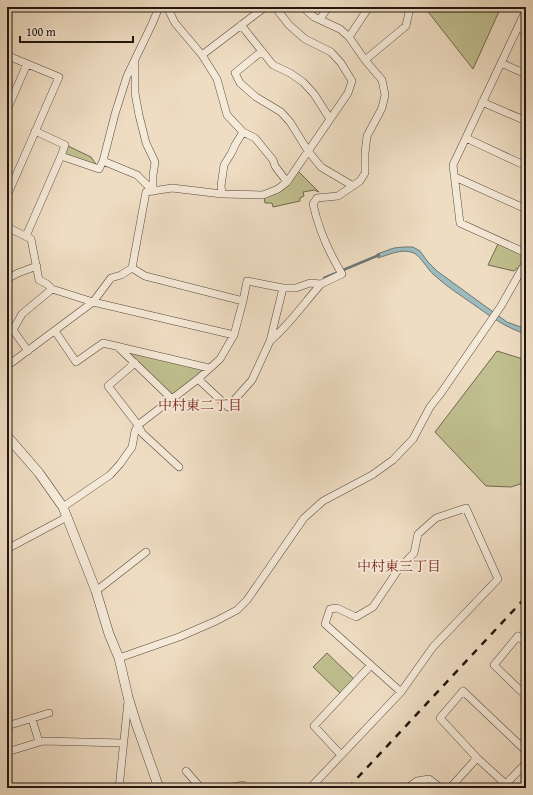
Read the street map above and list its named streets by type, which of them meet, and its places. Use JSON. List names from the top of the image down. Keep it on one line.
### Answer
{"districts":["中村東二丁目","中村東三丁目"],"scale_bar":"100 m"}
